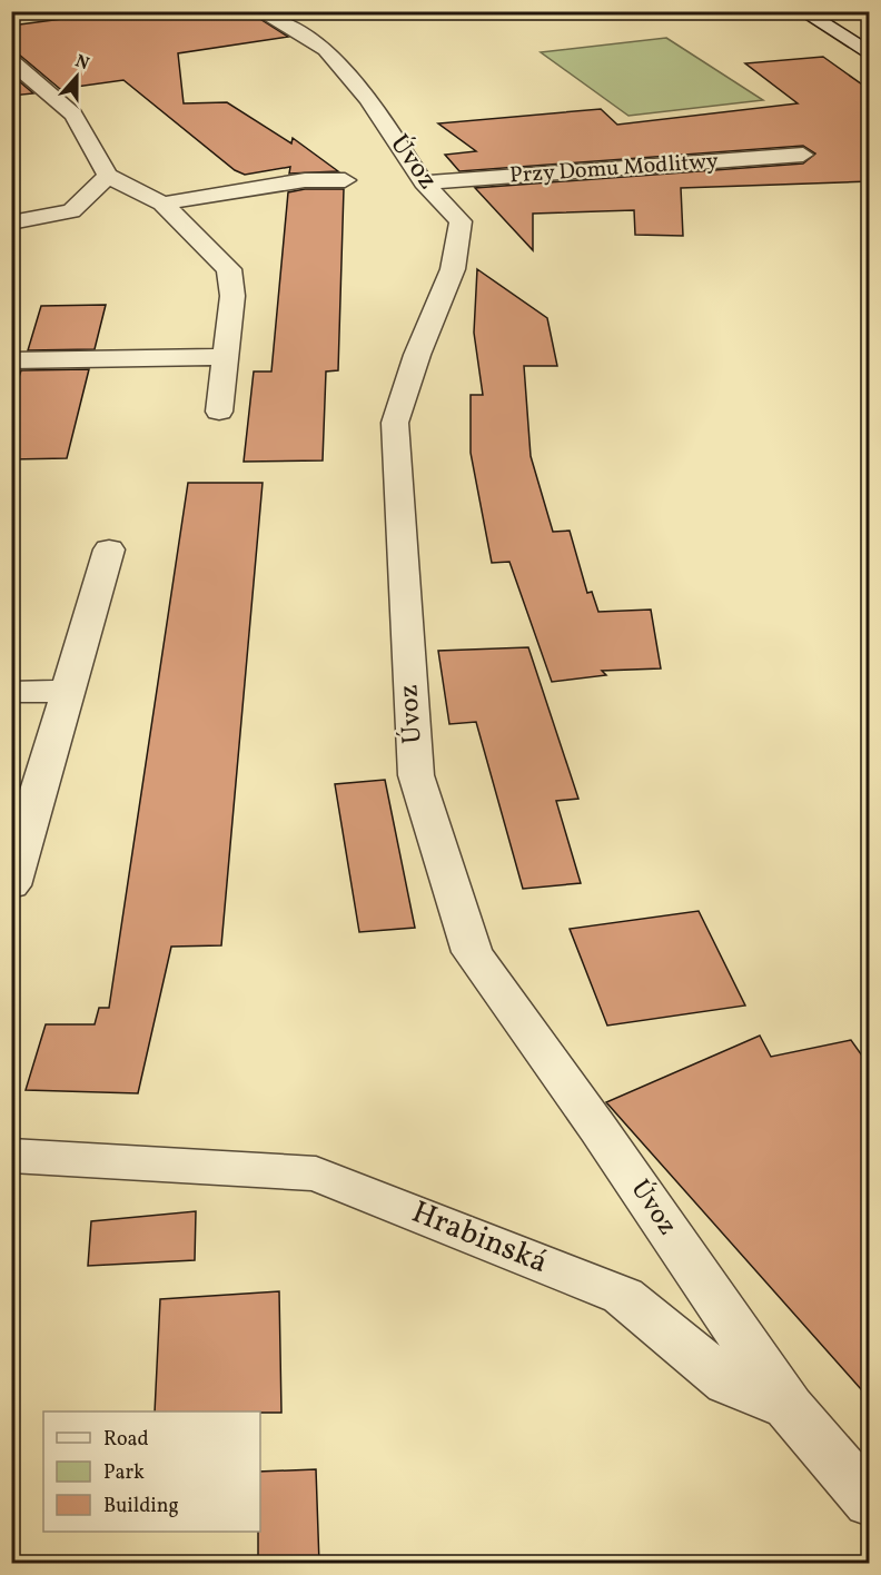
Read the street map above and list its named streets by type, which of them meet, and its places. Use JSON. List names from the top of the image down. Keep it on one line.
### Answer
{"streets":{"street":["Úvoz","Przy Domu Modlitwy","Hrabinská"]},"crossings":[["Úvoz","Przy Domu Modlitwy"],["Úvoz","Hrabinská"]],"legend":["Road","Park","Building"],"north":"top"}
